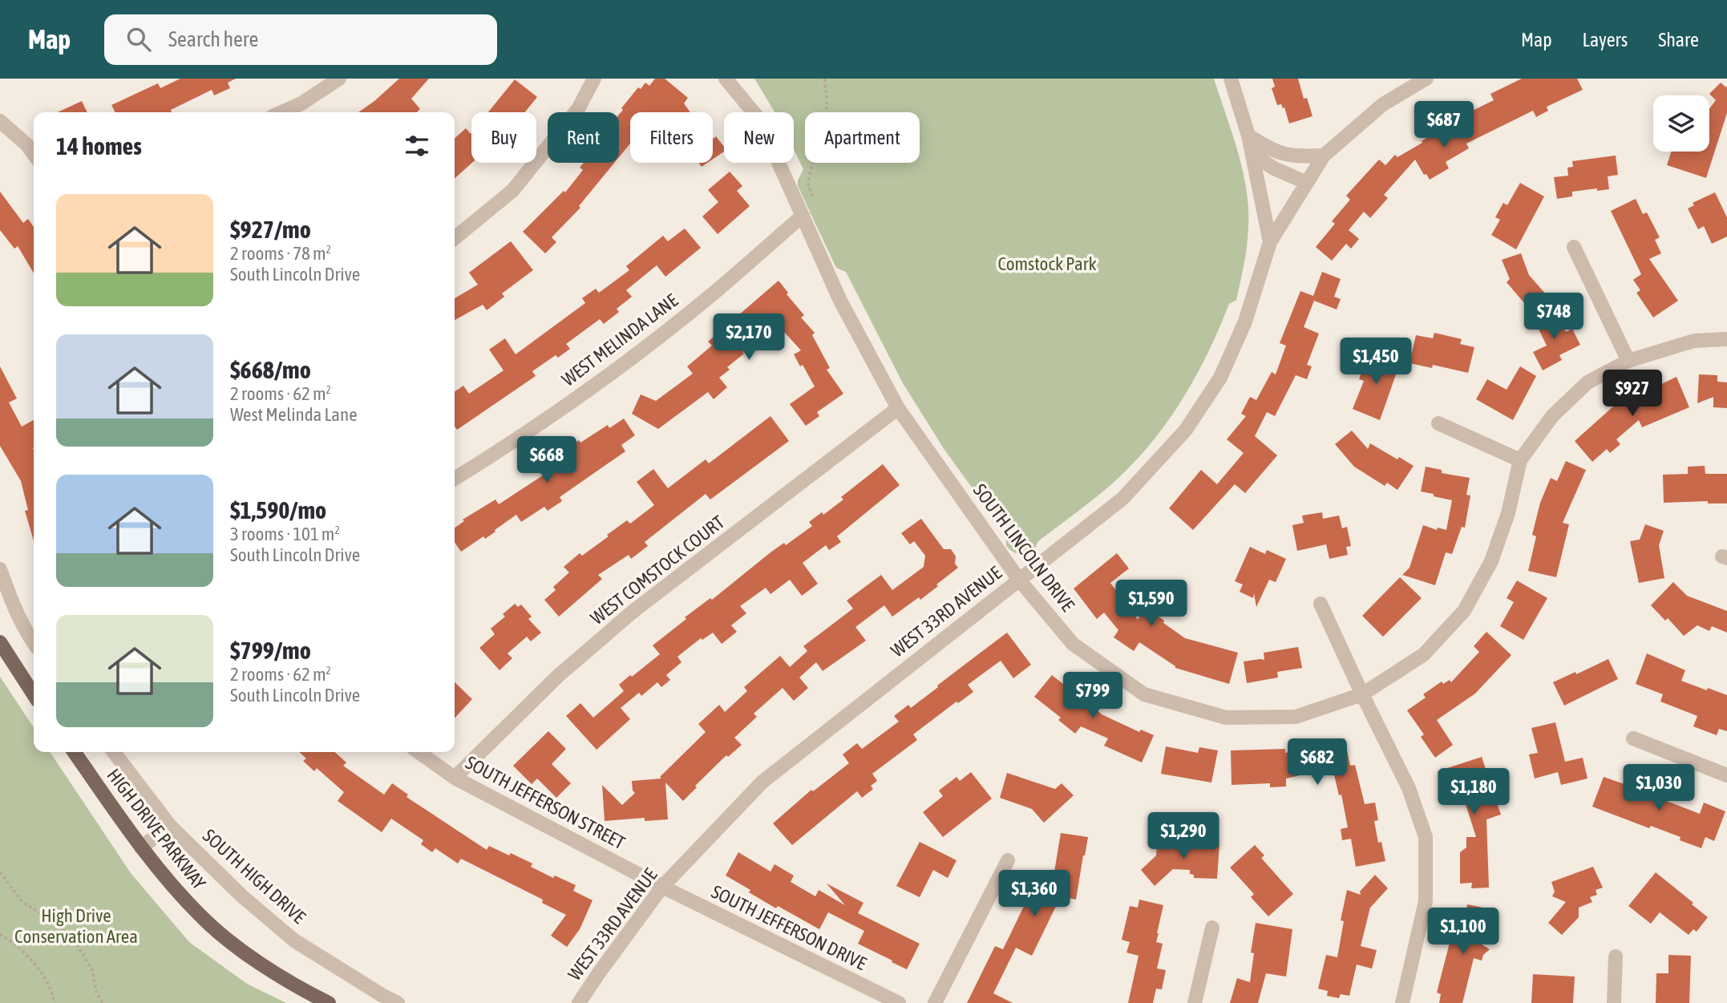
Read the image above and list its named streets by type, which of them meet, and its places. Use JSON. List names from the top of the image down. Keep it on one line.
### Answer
{"streets":{"main road":["HIGH DRIVE PARKWAY"],"street":["WEST MELINDA LANE","SOUTH LINCOLN DRIVE","WEST COMSTOCK COURT","WEST 33RD AVENUE","SOUTH JEFFERSON STREET","SOUTH HIGH DRIVE","SOUTH JEFFERSON DRIVE"]},"crossings":[["WEST MELINDA LANE","SOUTH LINCOLN DRIVE"],["SOUTH LINCOLN DRIVE","WEST COMSTOCK COURT"],["SOUTH LINCOLN DRIVE","WEST 33RD AVENUE"],["WEST COMSTOCK COURT","SOUTH JEFFERSON STREET"],["WEST 33RD AVENUE","SOUTH JEFFERSON STREET"],["WEST 33RD AVENUE","SOUTH JEFFERSON DRIVE"],["SOUTH JEFFERSON STREET","SOUTH JEFFERSON DRIVE"]],"parks":["Comstock Park","High Drive Conservation Area"],"page":{"header":"Map","search":"Search here","nav":["Map","Layers","Share"],"price":["$687","$748","$2,170","$1,450","$927","$668","$1,590","$799","$682","$1,030","$1,180","$1,290","$1,360","$1,100"],"chip":["Buy","Rent","Filters","New","Apartment"],"heading":"14 homes","list":[{"name":"$927/mo","note":"2 rooms · 78 m² · South Lincoln Drive"},{"name":"$668/mo","note":"2 rooms · 62 m² · West Melinda Lane"},{"name":"$1,590/mo","note":"3 rooms · 101 m² · South Lincoln Drive"},{"name":"$799/mo","note":"2 rooms · 62 m² · South Lincoln Drive"}]}}
